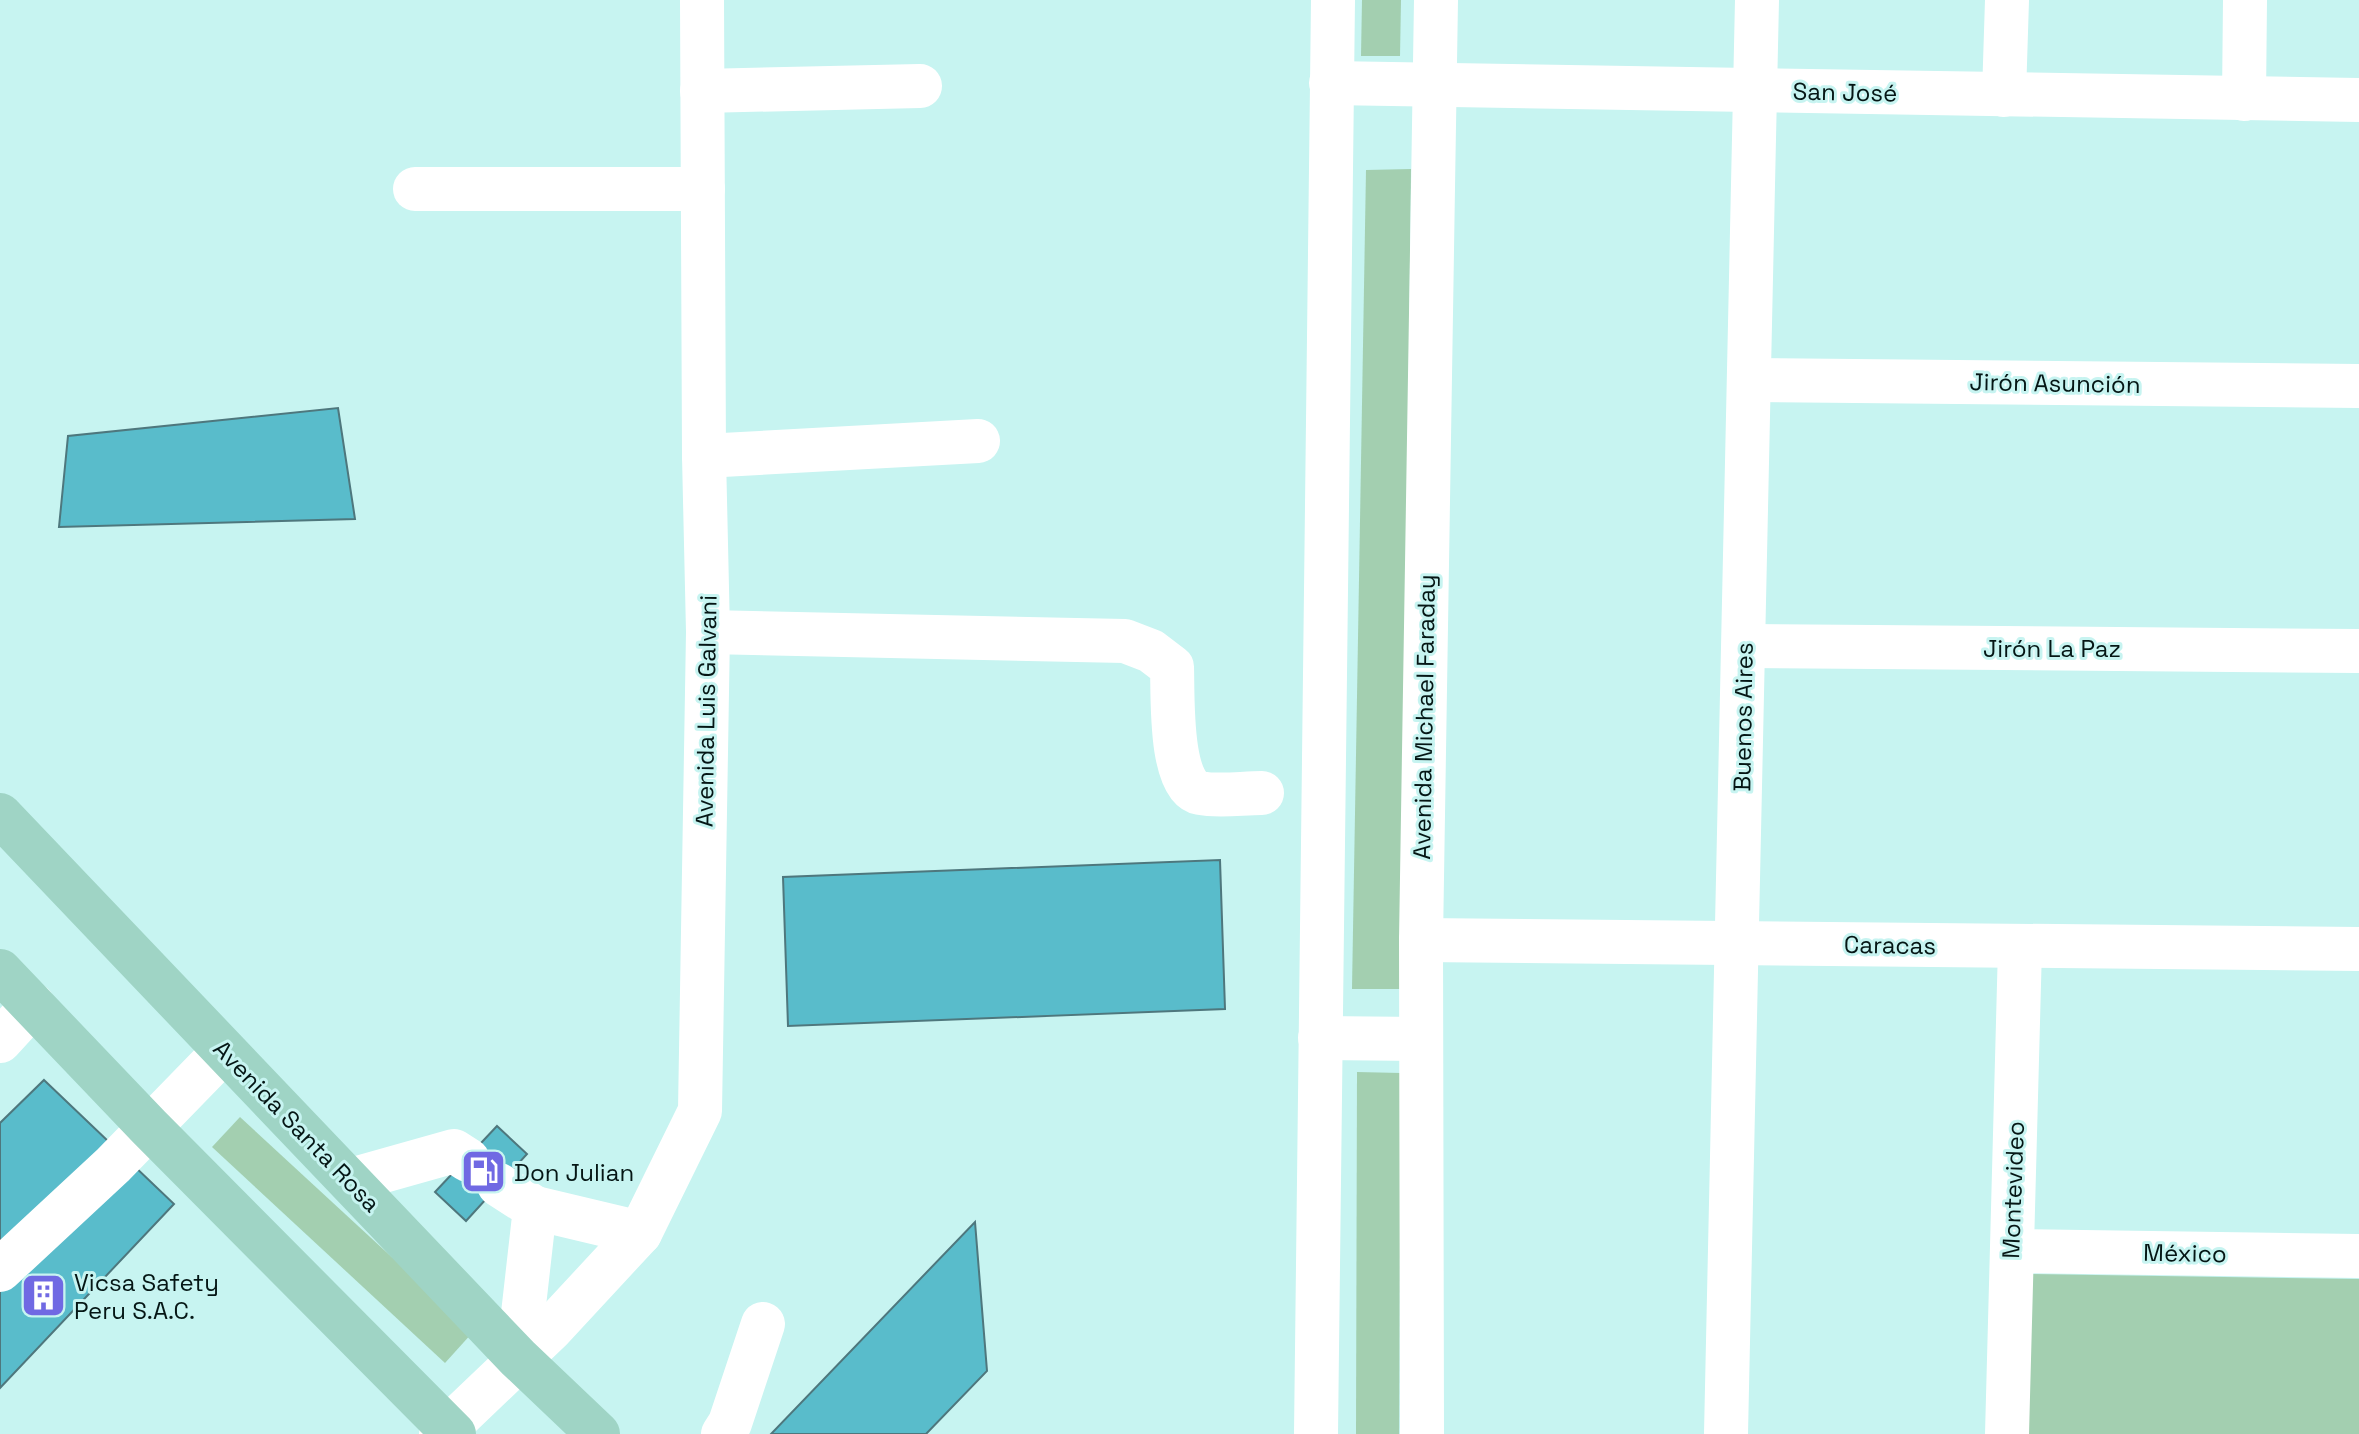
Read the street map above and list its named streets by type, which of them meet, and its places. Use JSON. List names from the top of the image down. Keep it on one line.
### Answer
{"streets":{"main road":["Avenida Santa Rosa"],"street":["San José","Jirón Asunción","Jirón La Paz","Avenida Luis Galvani","Avenida Michael Faraday","Buenos Aires","Caracas","Montevideo","México"]},"crossings":[["San José","Avenida Michael Faraday"],["San José","Buenos Aires"],["Jirón Asunción","Buenos Aires"],["Jirón La Paz","Buenos Aires"],["Avenida Luis Galvani","Avenida Santa Rosa"],["Avenida Michael Faraday","Caracas"],["Buenos Aires","Caracas"],["Caracas","Montevideo"],["Montevideo","México"]],"places":{"fuel station":["Don Julian"],"building":["Vicsa Safety Peru S.A.C."]}}
